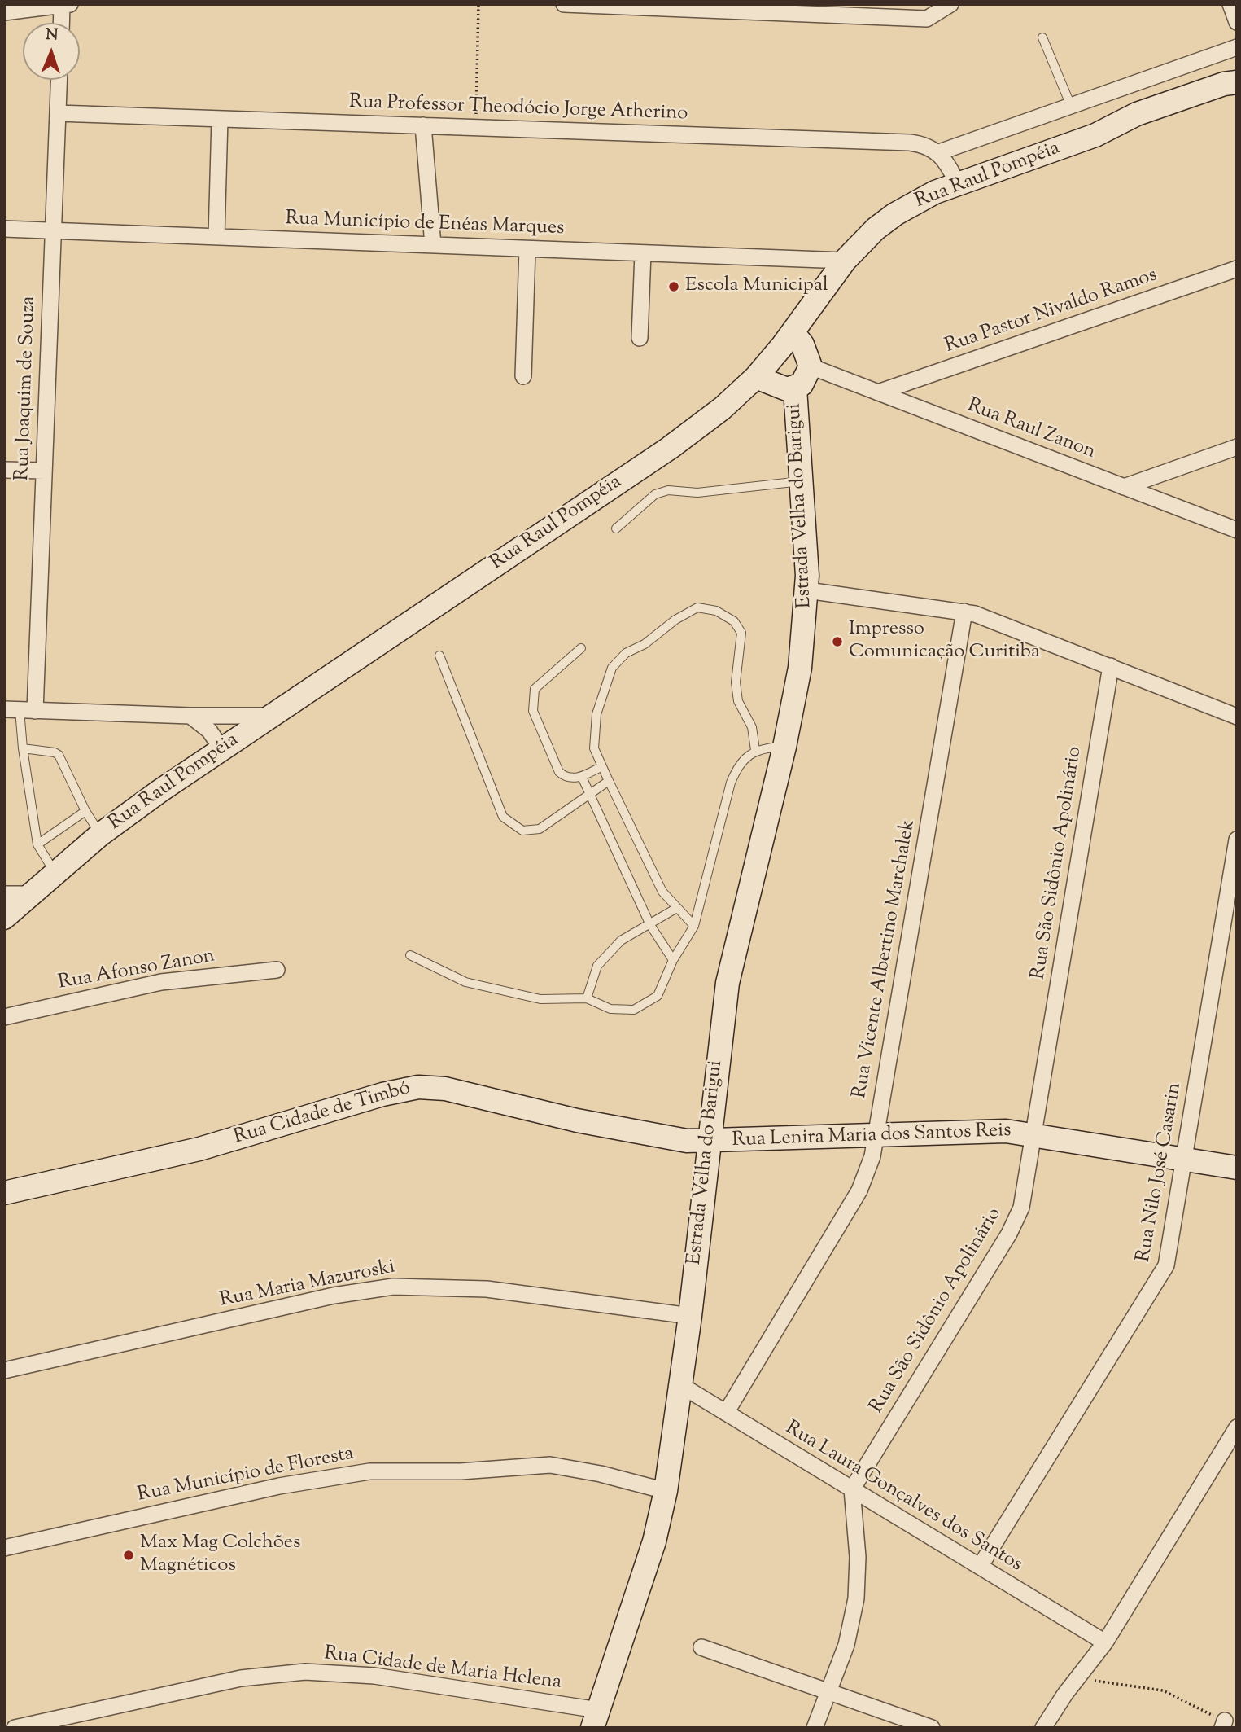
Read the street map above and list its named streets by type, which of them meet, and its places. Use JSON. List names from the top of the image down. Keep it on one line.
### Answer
{"streets":{"main road":["Rua Raul Pompéia","Estrada Velha do Barigui","Rua Cidade de Timbó","Rua Lenira Maria dos Santos Reis"],"street":["Rua Professor Theodócio Jorge Atherino","Rua Município de Enéas Marques","Rua Pastor Nivaldo Ramos","Rua Joaquim de Souza","Rua Raul Zanon","Rua São Sidônio Apolinário","Rua Vicente Albertino Marchalek","Rua Afonso Zanon","Rua Nilo José Casarin","Rua Maria Mazuroski","Rua Município de Floresta","Rua Laura Gonçalves dos Santos","Rua Cidade de Maria Helena"]},"crossings":[["Rua Professor Theodócio Jorge Atherino","Rua Joaquim de Souza"],["Rua Raul Pompéia","Rua Município de Enéas Marques"],["Rua Município de Enéas Marques","Rua Joaquim de Souza"],["Rua Pastor Nivaldo Ramos","Rua Raul Zanon"],["Estrada Velha do Barigui","Rua Cidade de Timbó"],["Estrada Velha do Barigui","Rua Lenira Maria dos Santos Reis"],["Estrada Velha do Barigui","Rua Maria Mazuroski"],["Estrada Velha do Barigui","Rua Município de Floresta"],["Estrada Velha do Barigui","Rua Laura Gonçalves dos Santos"],["Estrada Velha do Barigui","Rua Cidade de Maria Helena"],["Rua São Sidônio Apolinário","Rua Lenira Maria dos Santos Reis"],["Rua São Sidônio Apolinário","Rua Laura Gonçalves dos Santos"],["Rua Vicente Albertino Marchalek","Rua Lenira Maria dos Santos Reis"],["Rua Vicente Albertino Marchalek","Rua Laura Gonçalves dos Santos"],["Rua Cidade de Timbó","Rua Lenira Maria dos Santos Reis"],["Rua Lenira Maria dos Santos Reis","Rua Nilo José Casarin"],["Rua Nilo José Casarin","Rua Laura Gonçalves dos Santos"]],"places":["Escola Municipal","Impresso Comunicação Curitiba","Max Mag Colchões Magnéticos"],"north":"top"}
